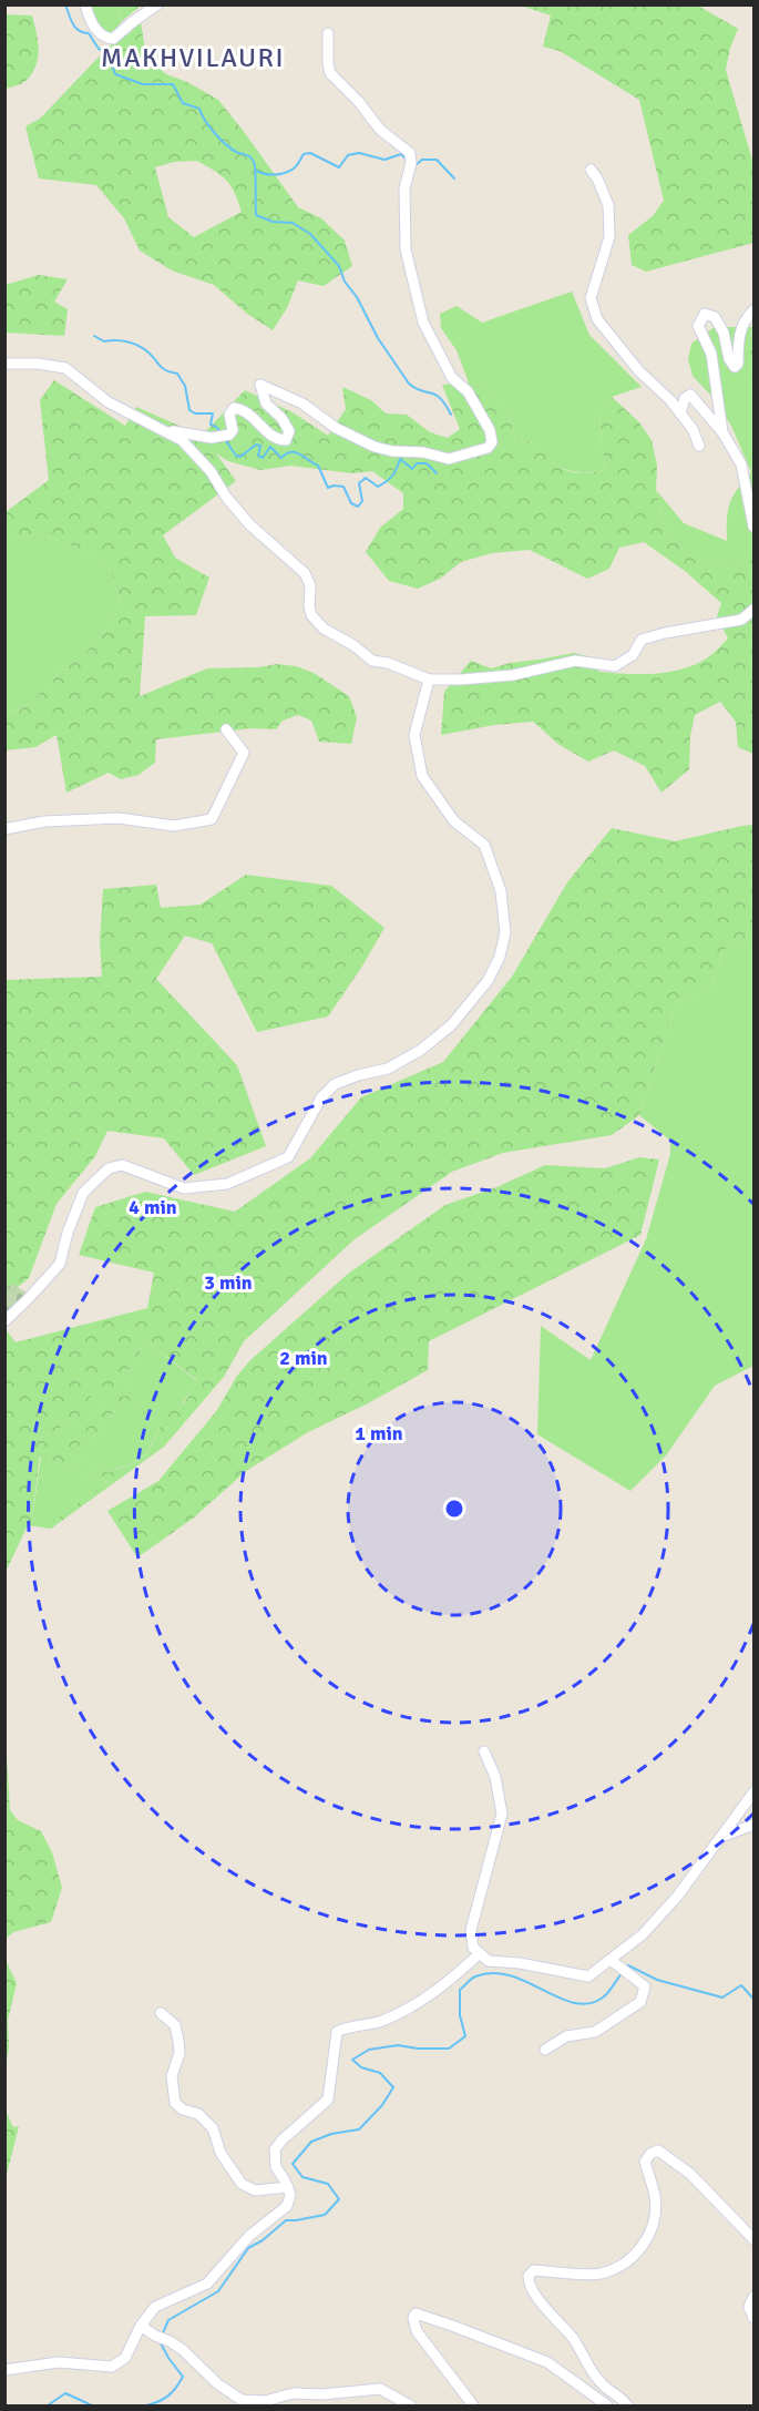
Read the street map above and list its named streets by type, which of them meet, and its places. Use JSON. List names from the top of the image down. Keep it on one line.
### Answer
{"districts":["MAKHVILAURI"],"rings":["4 min","3 min","2 min","1 min"]}
